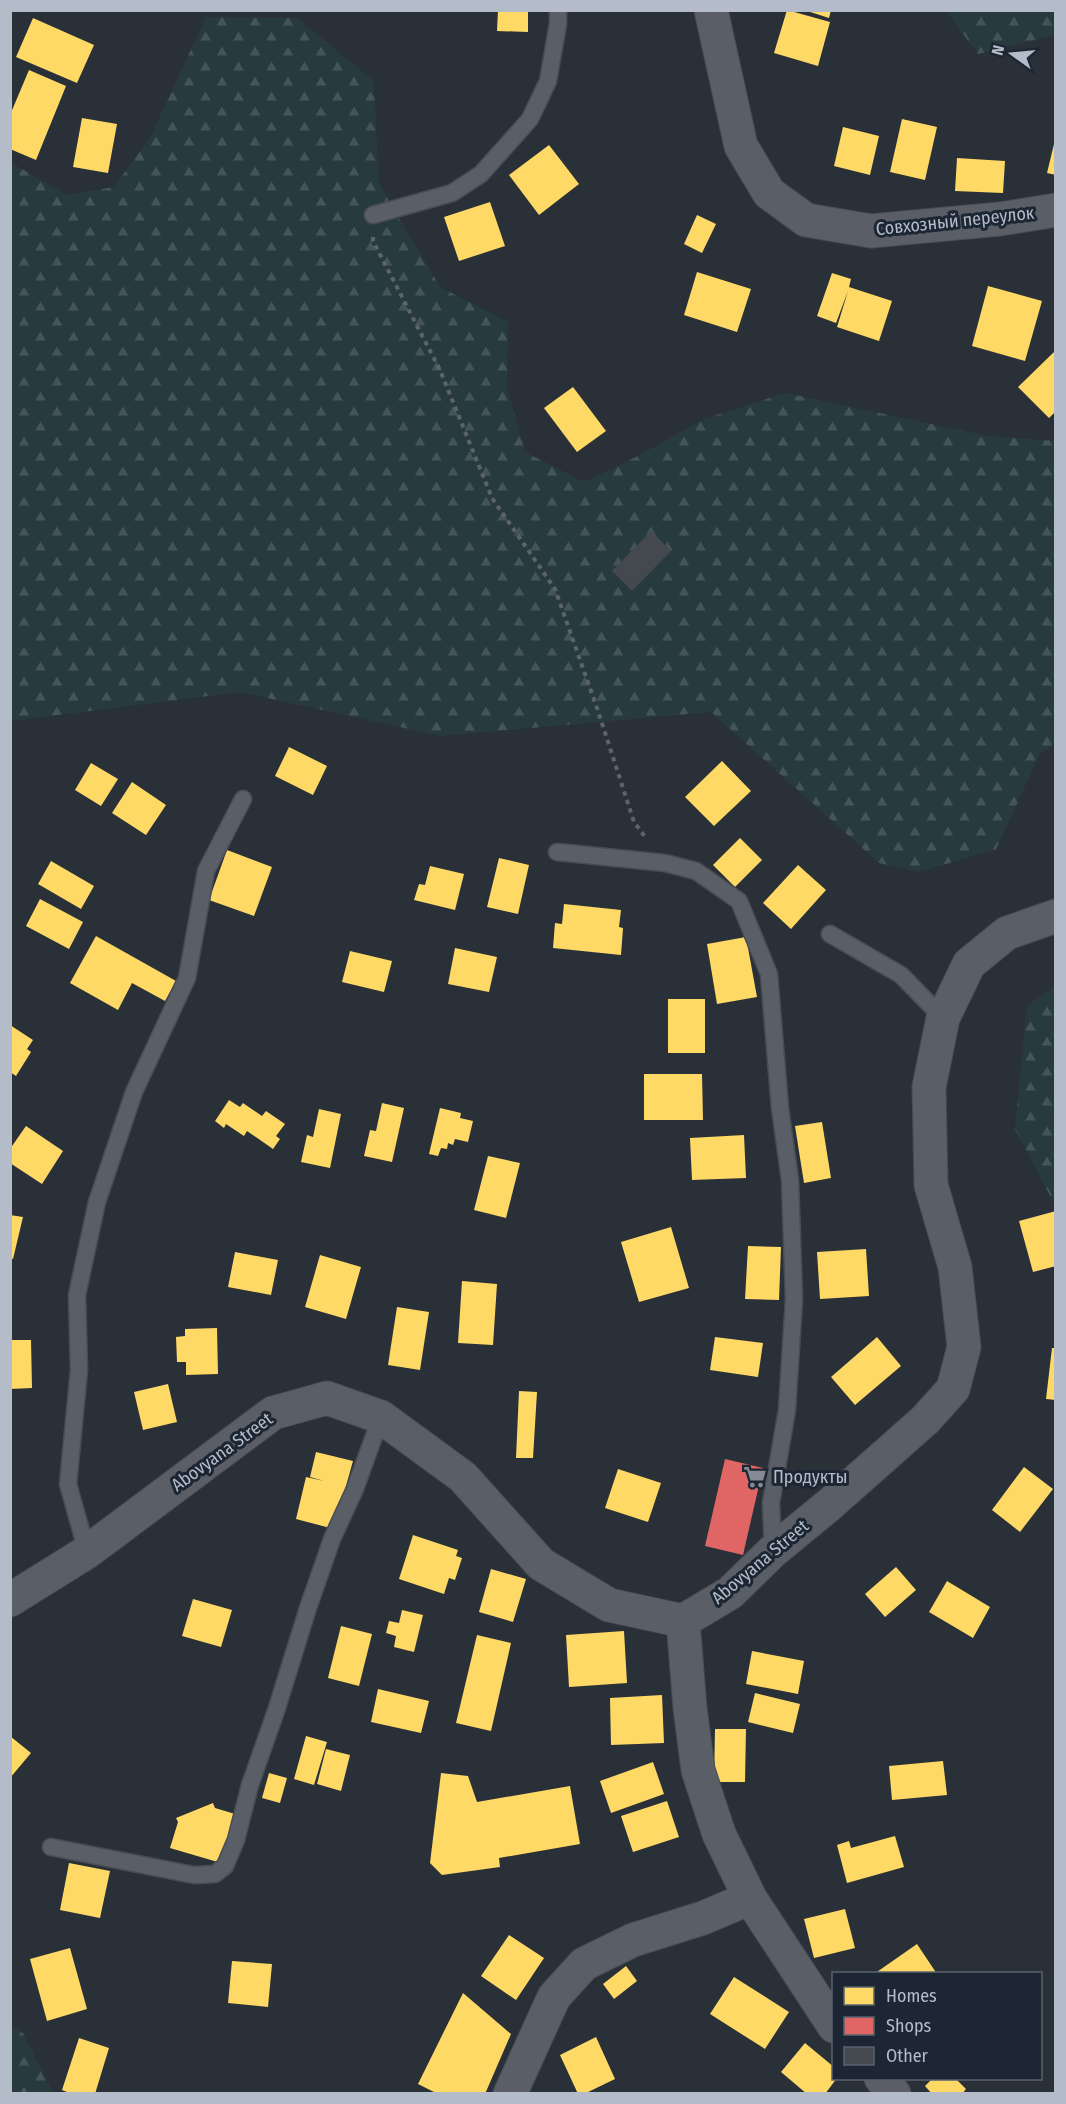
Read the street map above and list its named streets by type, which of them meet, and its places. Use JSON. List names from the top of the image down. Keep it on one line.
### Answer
{"streets":{"street":["Совхозный переулок","Abovyana Street"]},"places":{"supermarket":["Продукты"]},"legend":["Homes","Shops","Other"],"north":"left"}
